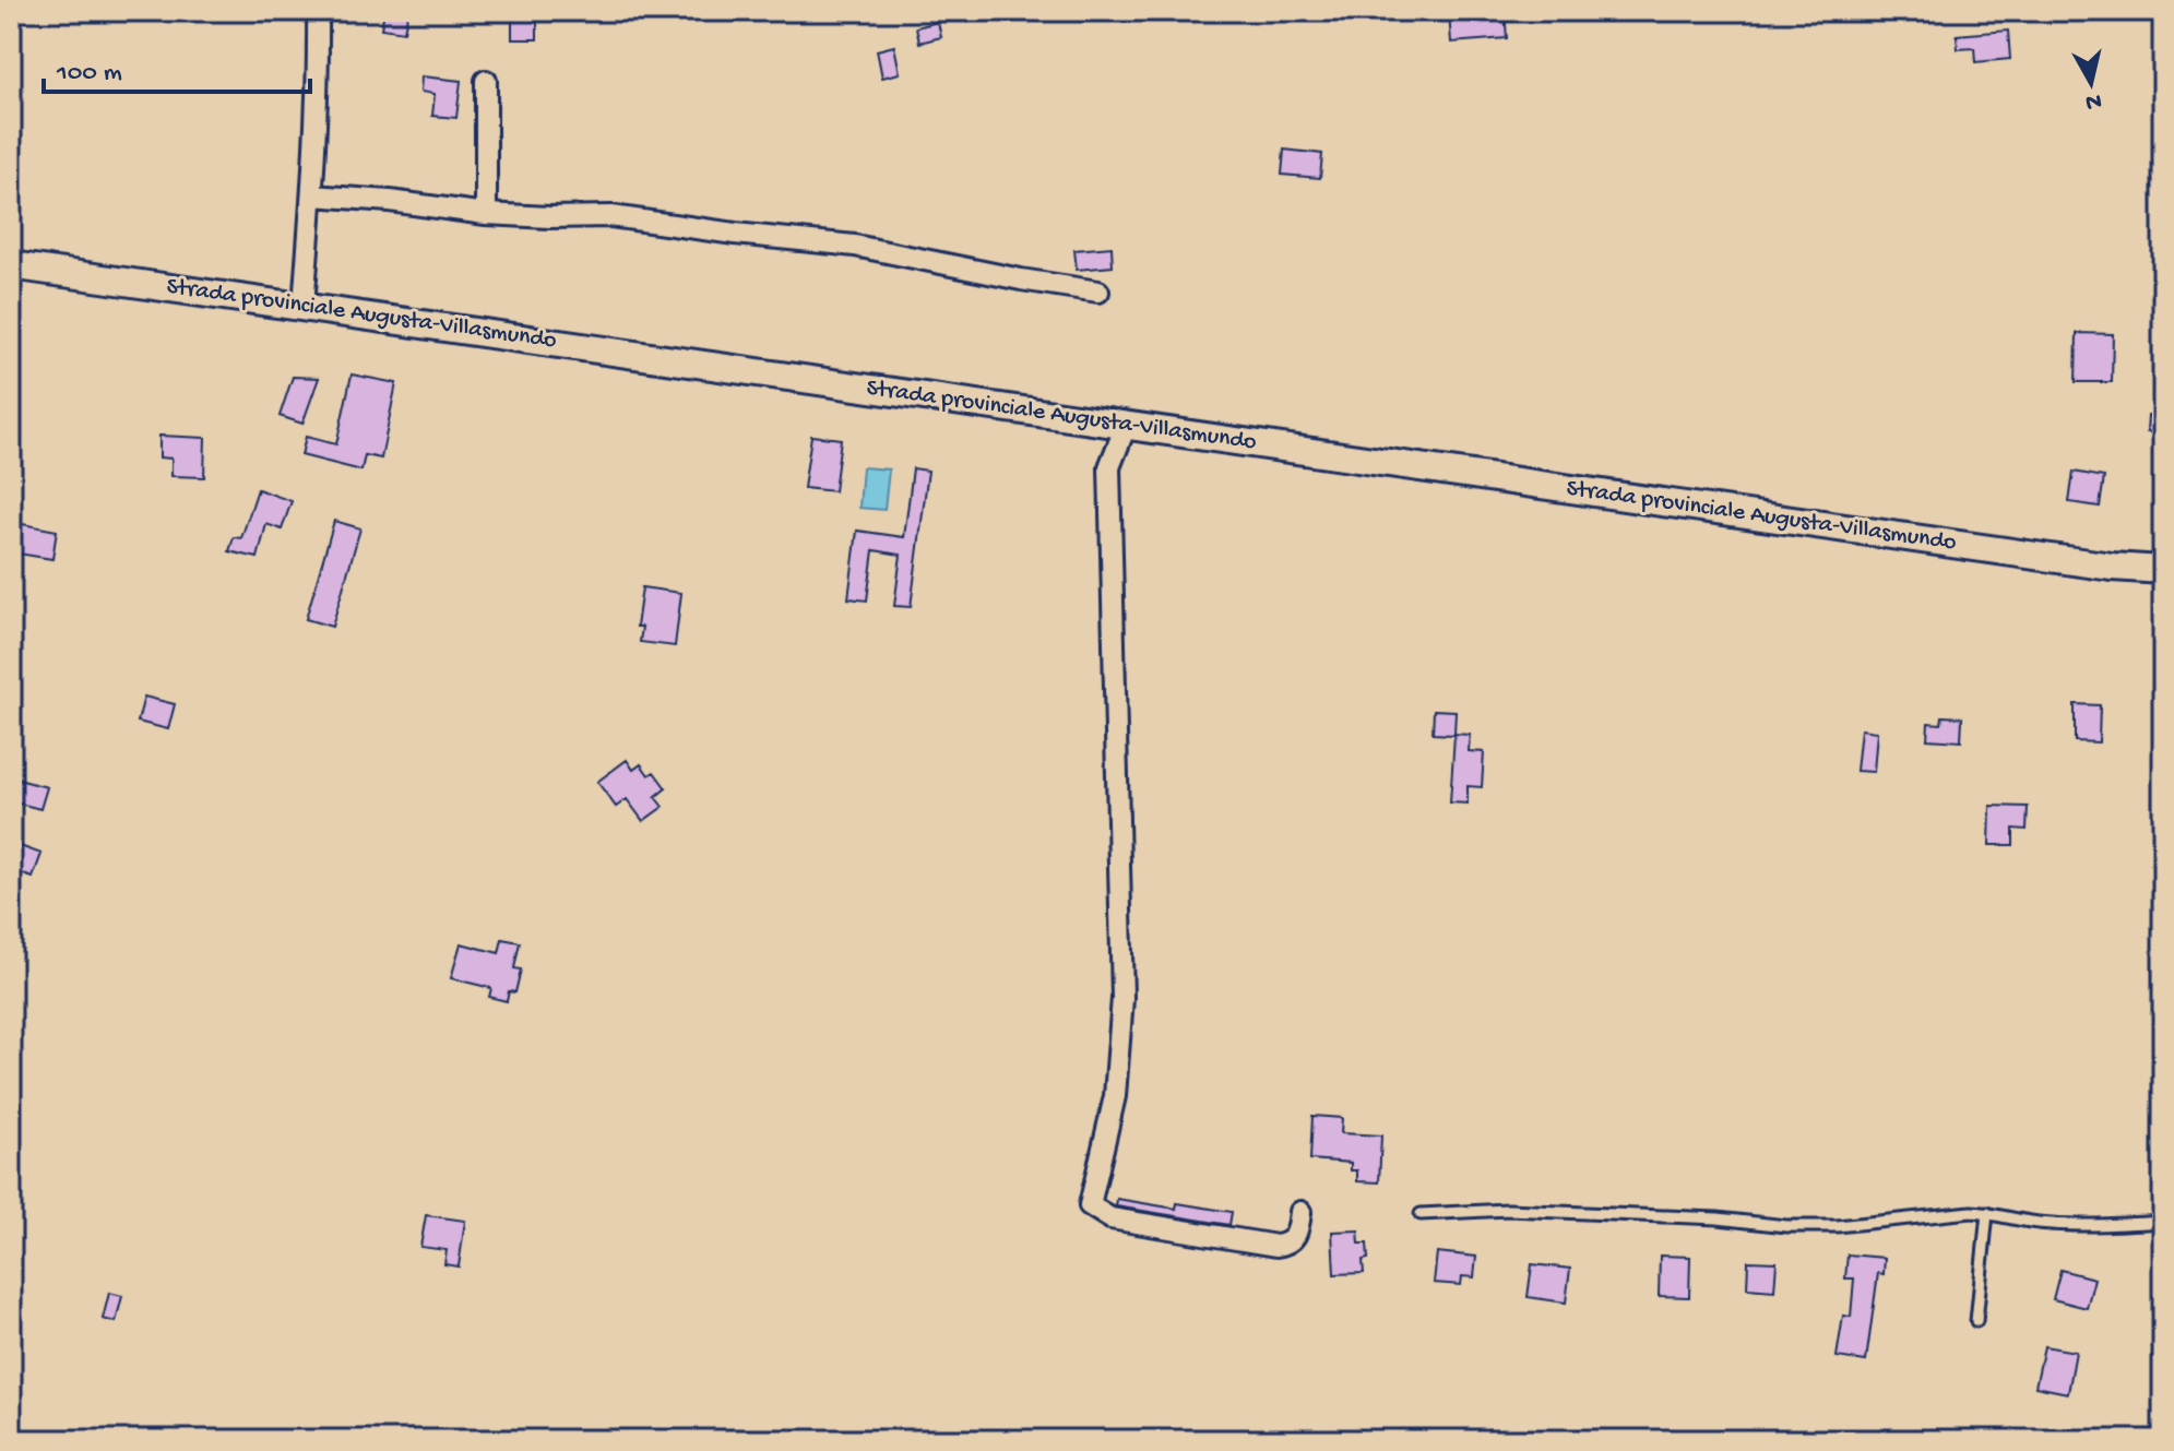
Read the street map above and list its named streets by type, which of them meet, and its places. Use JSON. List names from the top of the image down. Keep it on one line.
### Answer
{"streets":{"main road":["Strada provinciale Augusta-Villasmundo"]},"scale_bar":"100 m","north":"bottom"}
